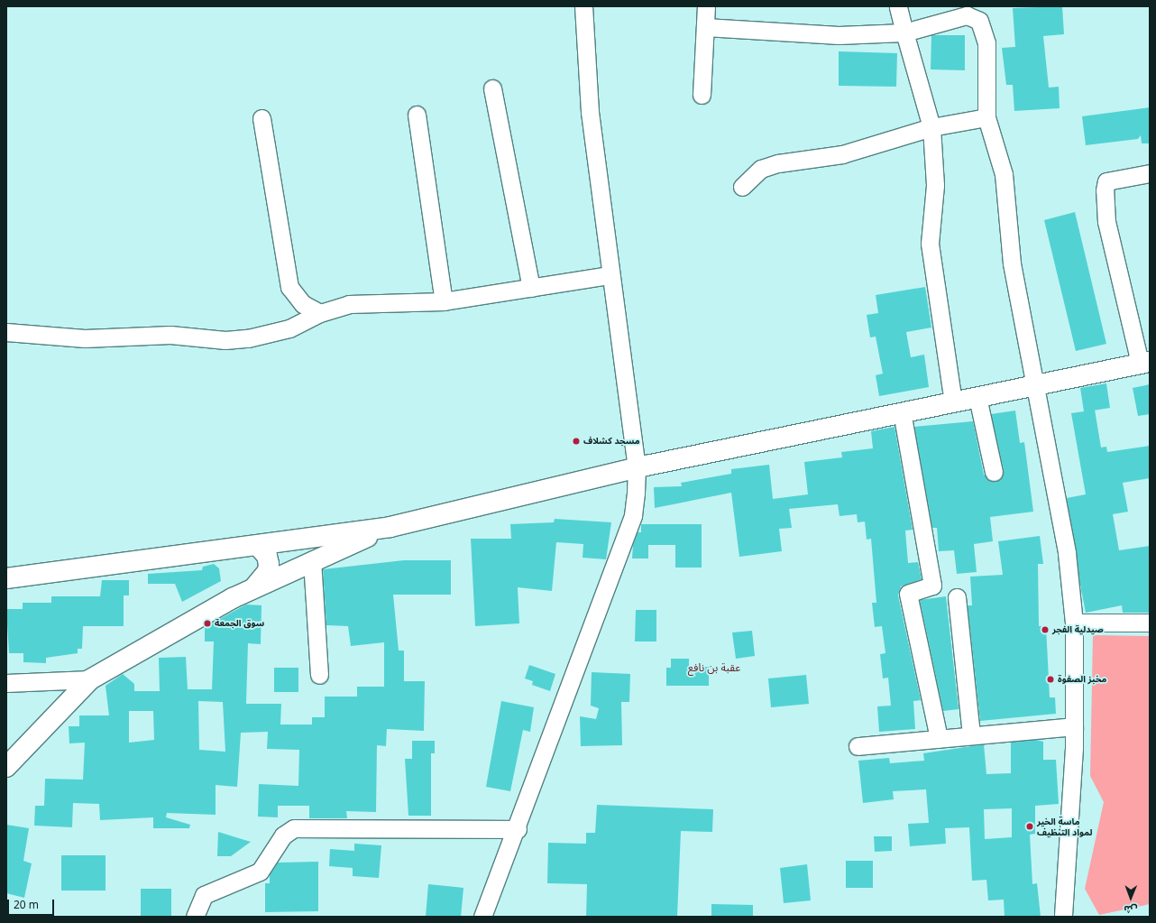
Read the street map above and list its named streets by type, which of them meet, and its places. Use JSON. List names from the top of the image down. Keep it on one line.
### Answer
{"districts":["عقبة بن نافع"],"places":["مسجد كشلاف","سوق الجمعة","صيدلية الفجر","مخبز الصفوة","ماسة الخير لمواد التنظيف"],"scale_bar":"20 m","north":"bottom"}
